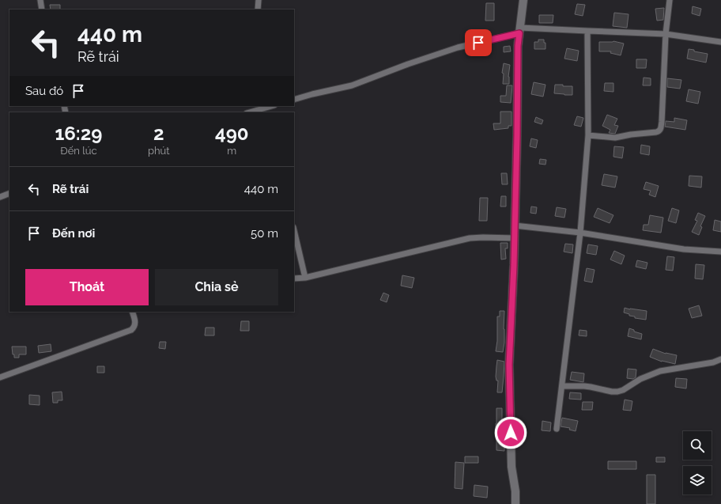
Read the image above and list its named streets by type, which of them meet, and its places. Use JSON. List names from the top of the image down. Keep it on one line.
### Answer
{"page":{"turn":["440 m","Rẽ trái"],"then":"Sau đó","eta":["16:29","Đến lúc","2","phút","490","m"],"list":[{"name":"Rẽ trái","value":"440 m"},{"name":"Đến nơi","value":"50 m"}],"buttons":["Thoát","Chia sẻ"]}}
